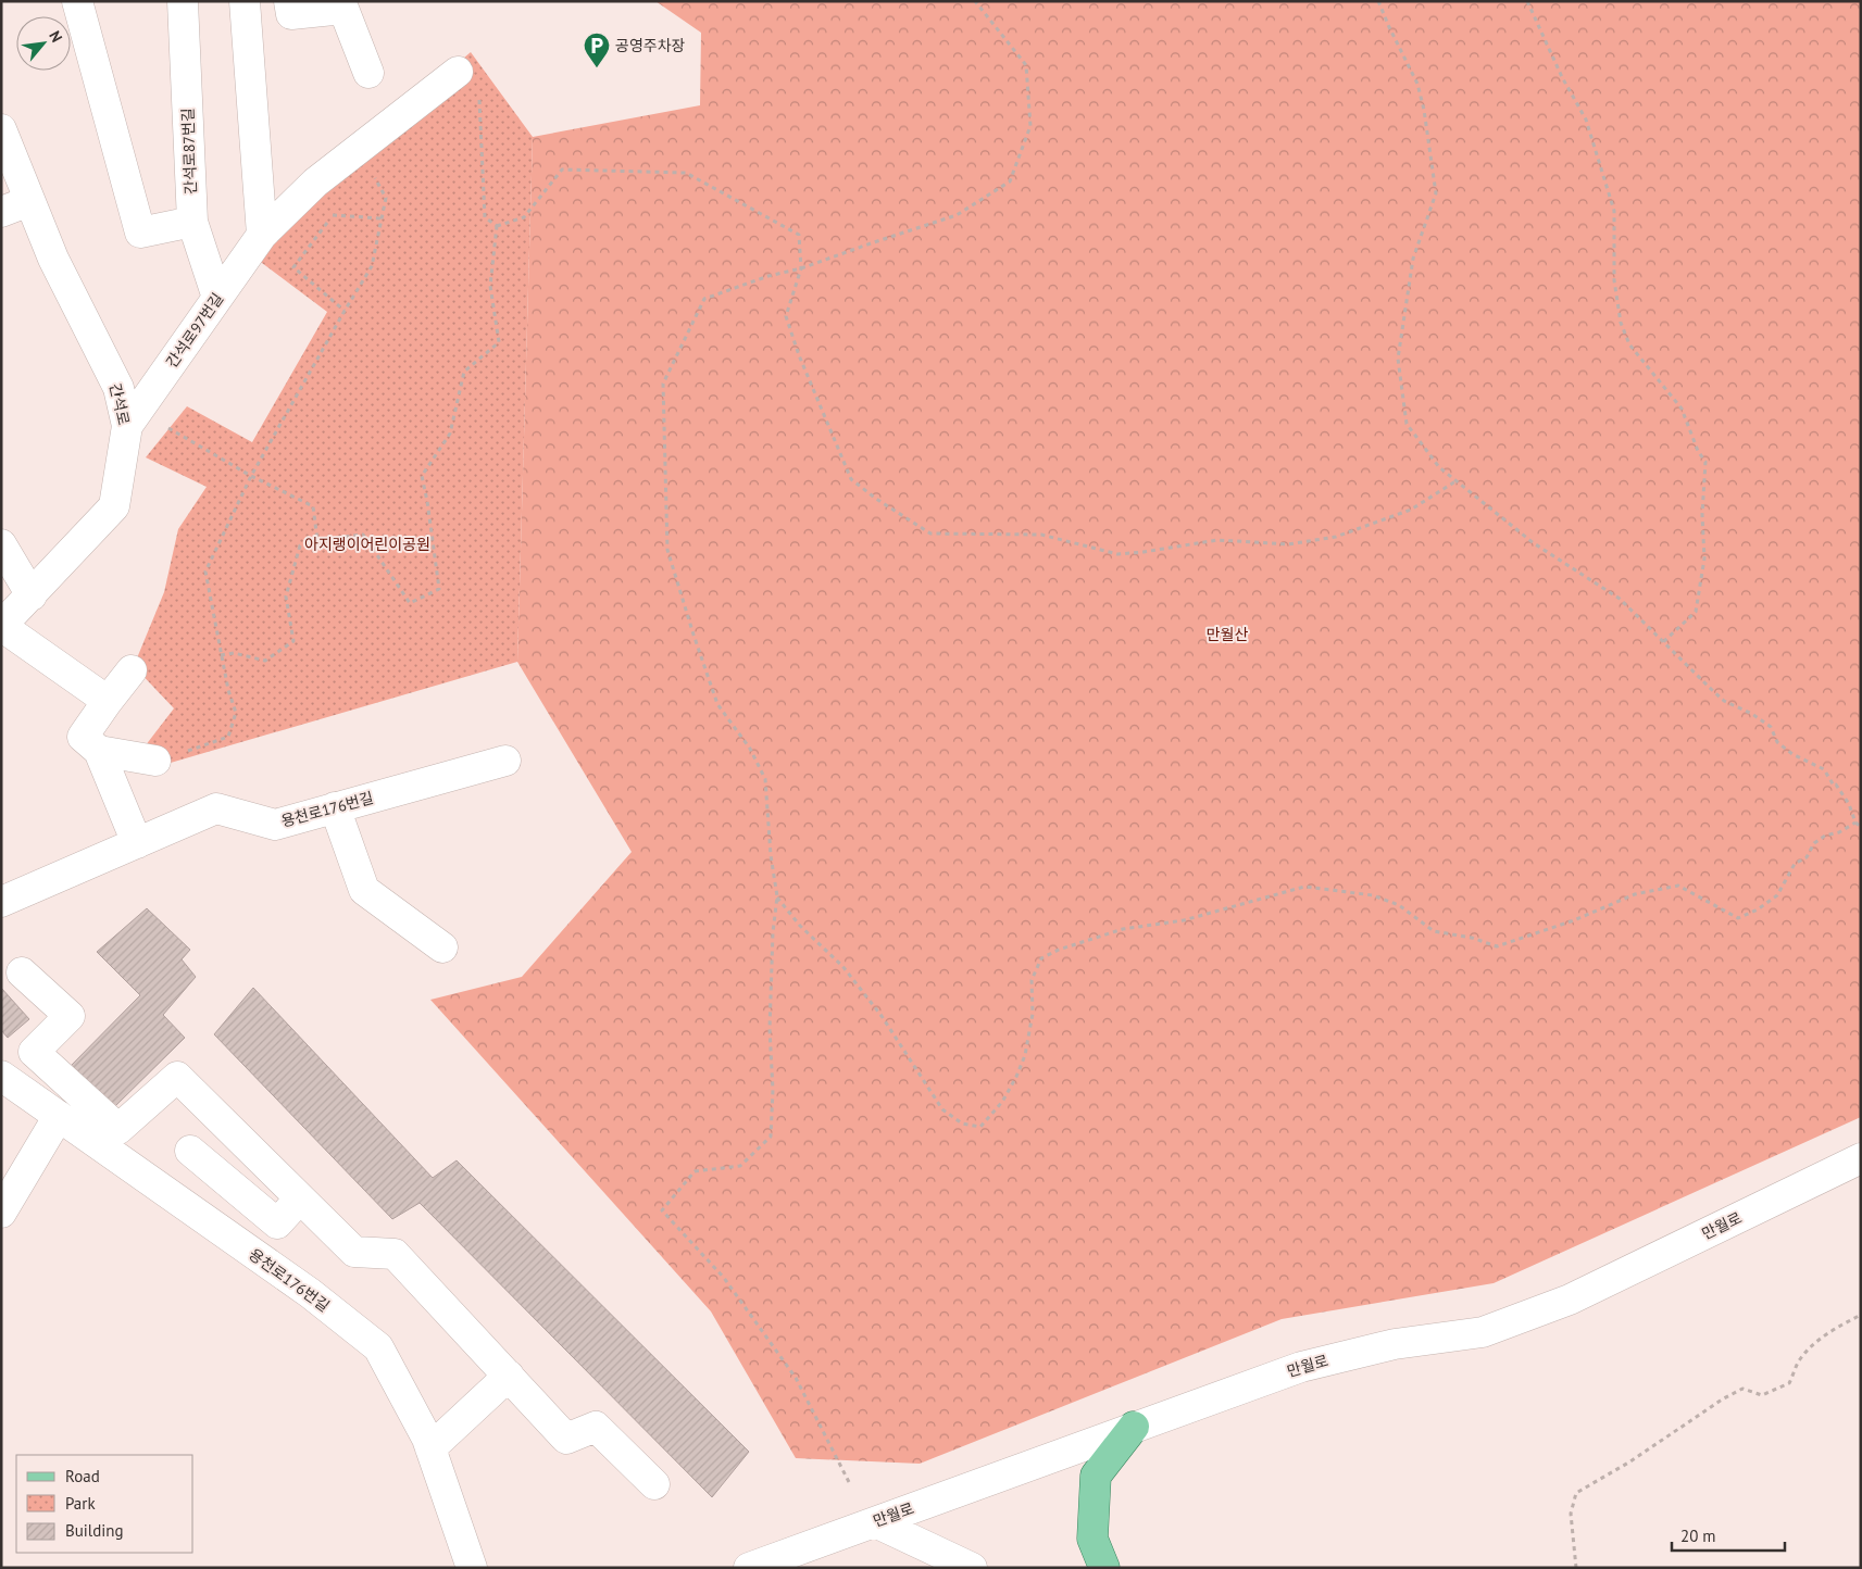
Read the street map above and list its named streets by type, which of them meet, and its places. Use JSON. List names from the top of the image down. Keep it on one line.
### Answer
{"streets":{"street":["간석로87번길","간석로97번길","간석로","용천로176번길","만월로"]},"crossings":[["간석로87번길","간석로97번길"],["간석로97번길","간석로"]],"parks":["아지랭이어린이공원","만월산"],"places":{"parking":["공영주차장"]},"legend":["Road","Park","Building"],"scale_bar":"20 m","north":"top right"}
